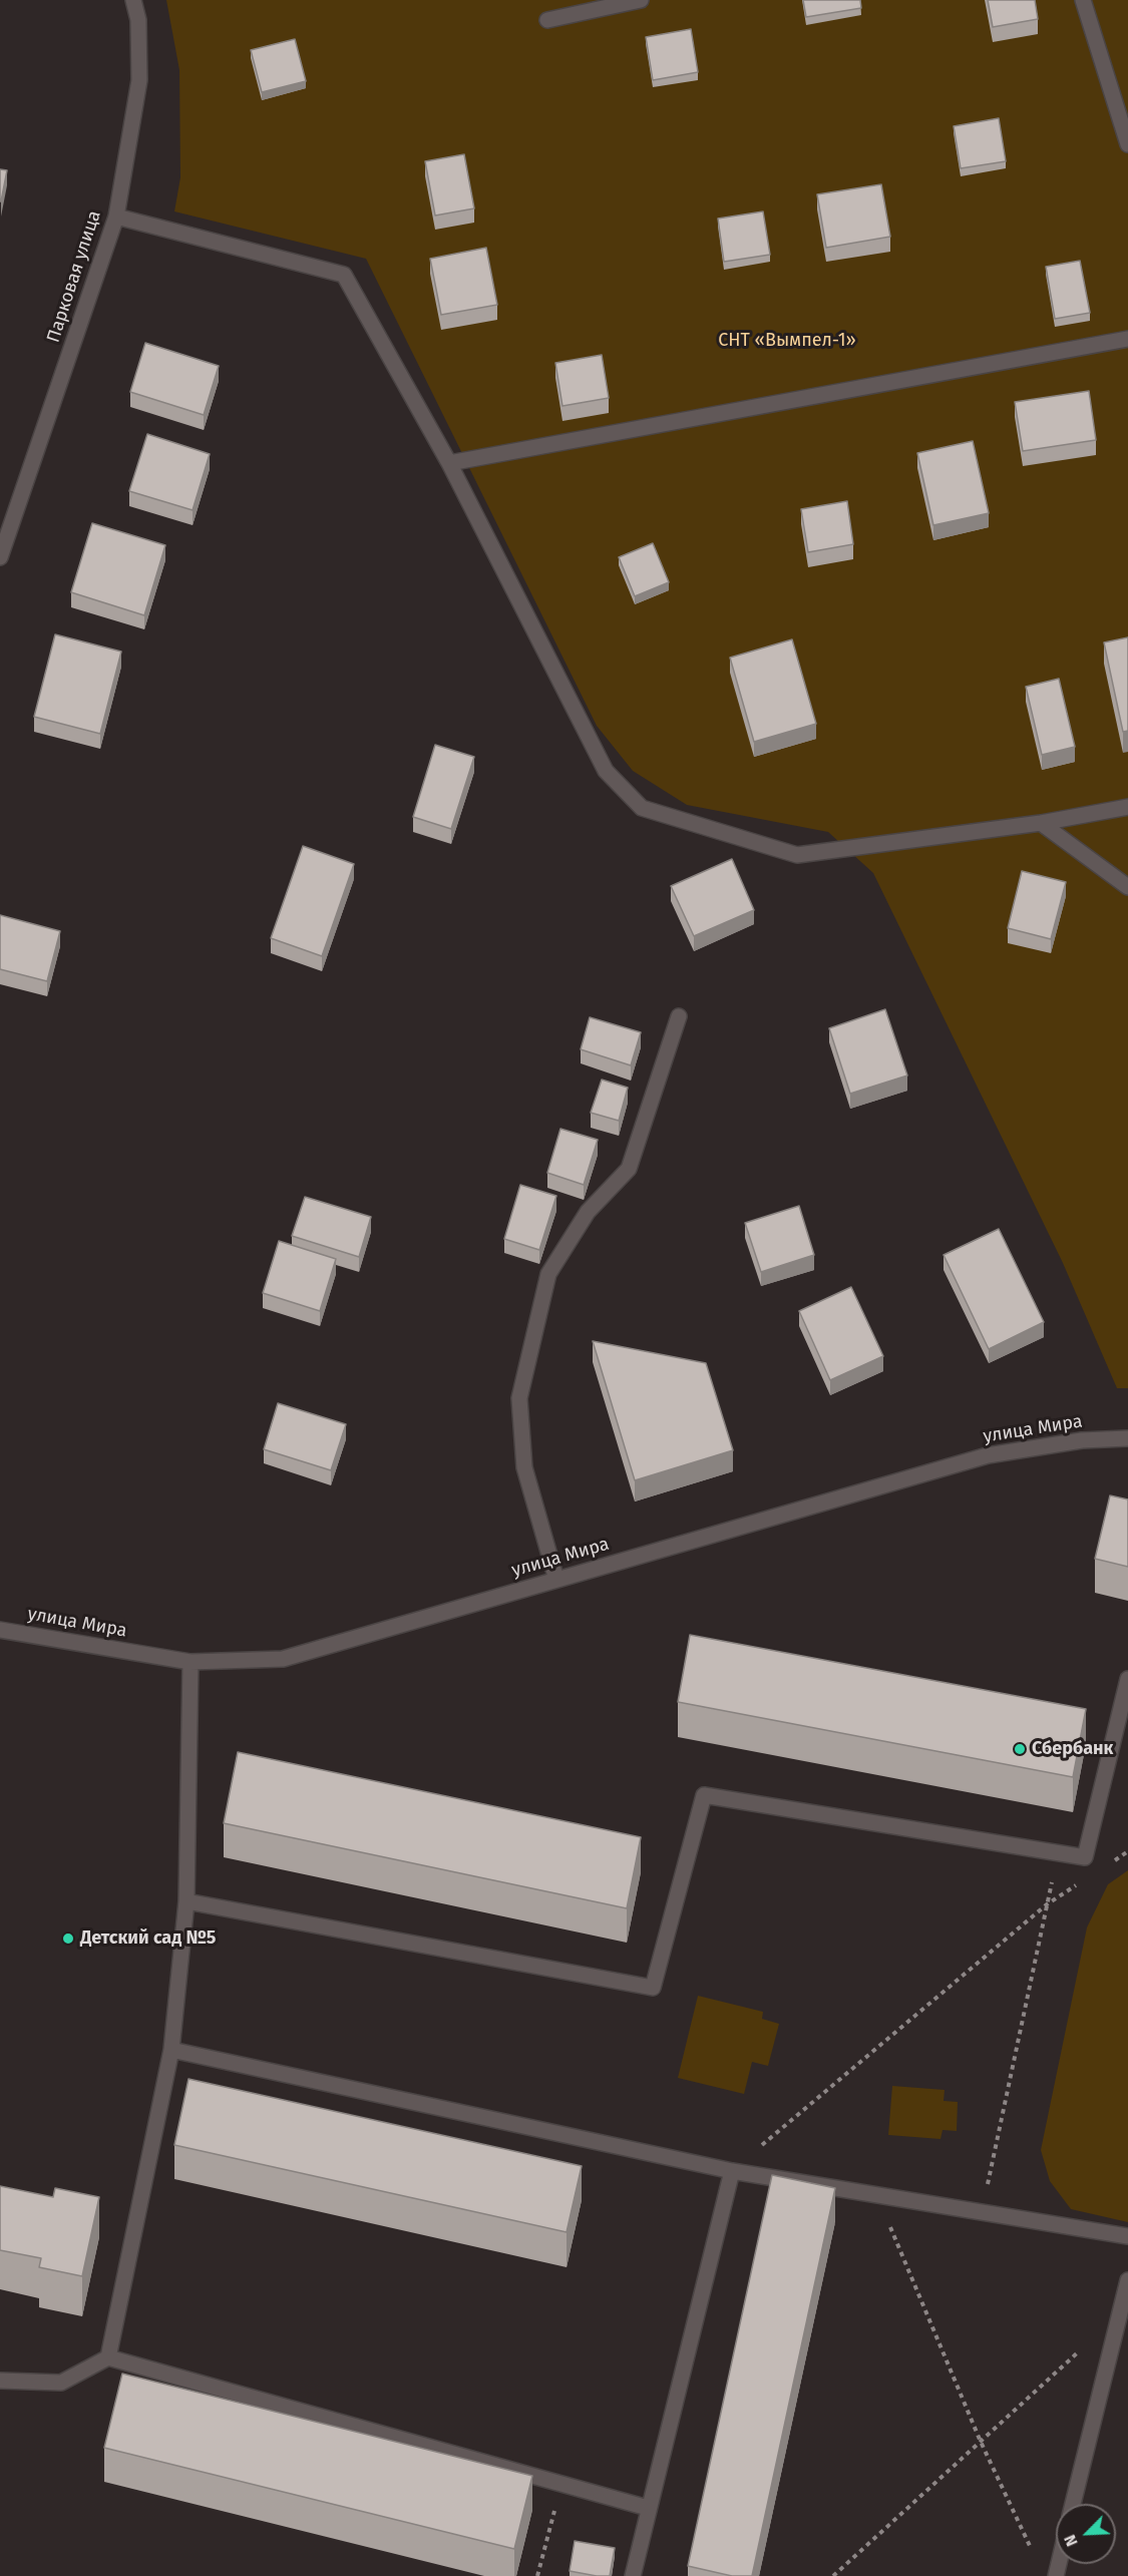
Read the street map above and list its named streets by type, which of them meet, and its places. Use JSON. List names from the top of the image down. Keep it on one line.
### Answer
{"streets":{"street":["Парковая улица","улица Мира"]},"parks":["СНТ «Вымпел-1»"],"places":["Сбербанк","Детский сад №5"],"north":"bottom left"}
